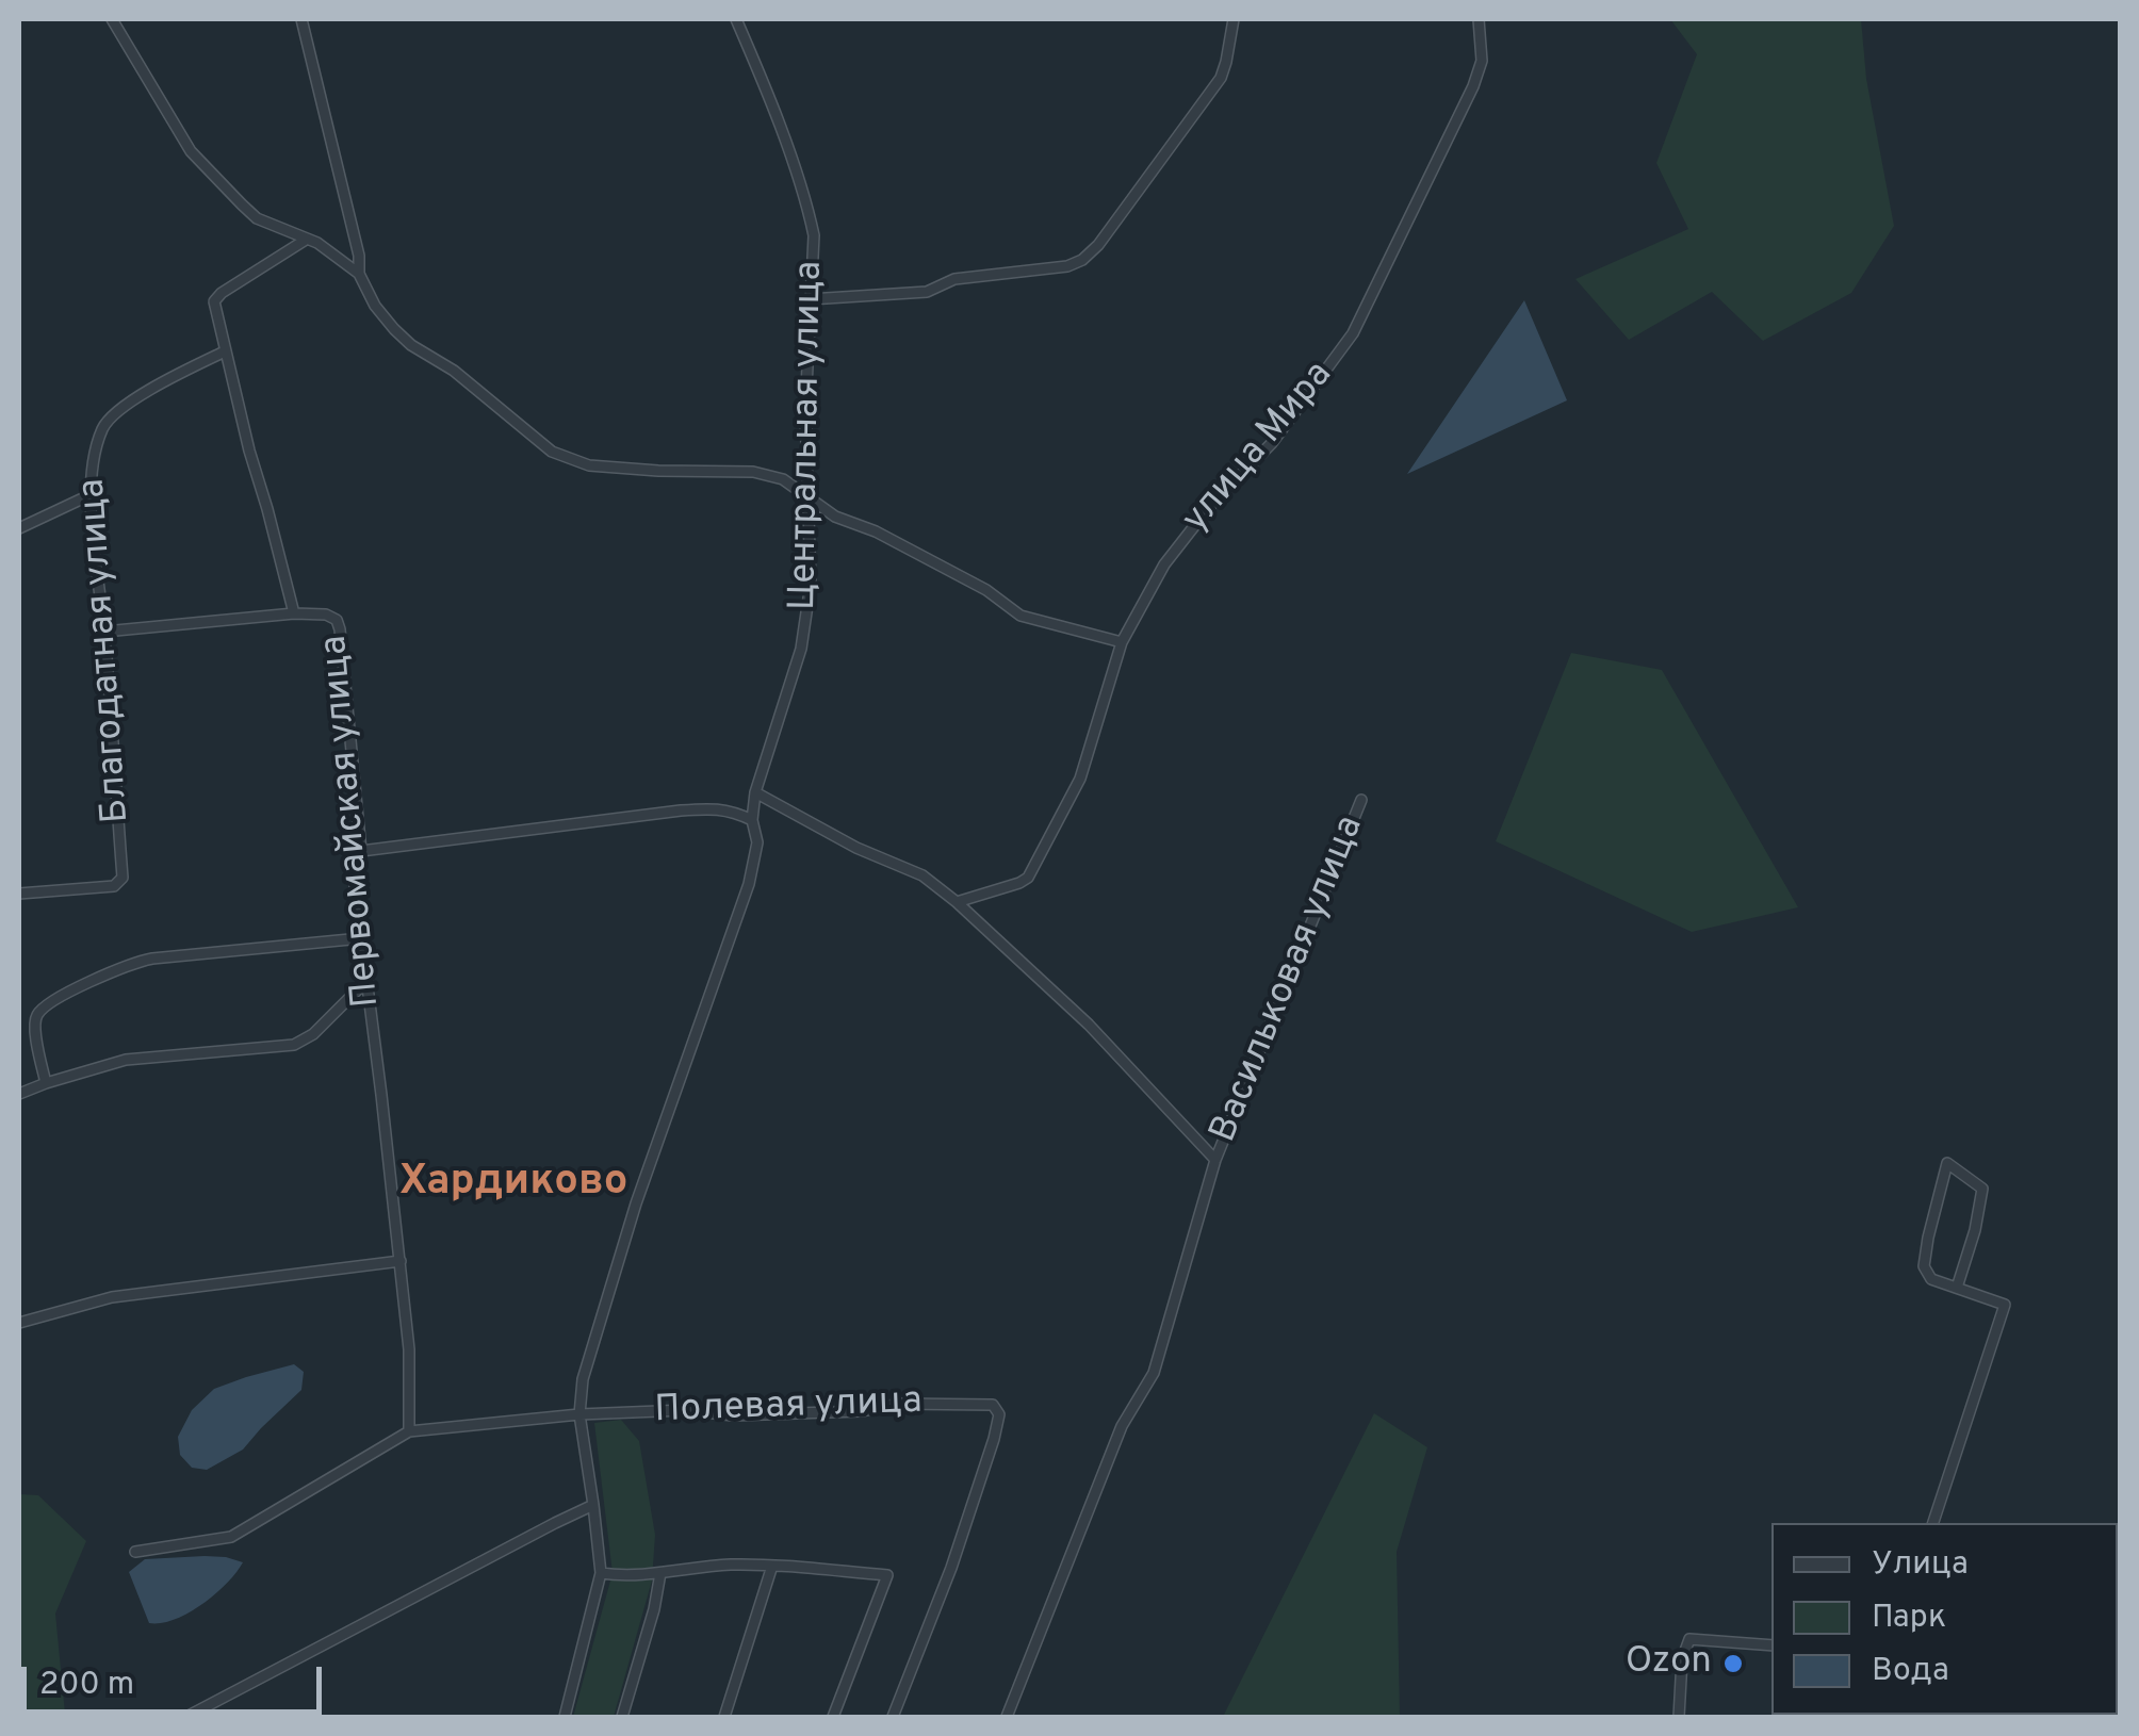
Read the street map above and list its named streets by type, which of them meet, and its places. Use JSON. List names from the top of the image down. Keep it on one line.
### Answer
{"streets":{"street":["Центральная улица","улица Мира","Благодатная улица","Первомайская улица","Васильковая улица","Полевая улица"]},"crossings":[["Центральная улица","Полевая улица"],["Благодатная улица","Первомайская улица"],["Первомайская улица","Полевая улица"]],"districts":["Хардиково"],"places":["Ozon"],"legend":["Улица","Парк","Вода"],"scale_bar":"200 m"}
